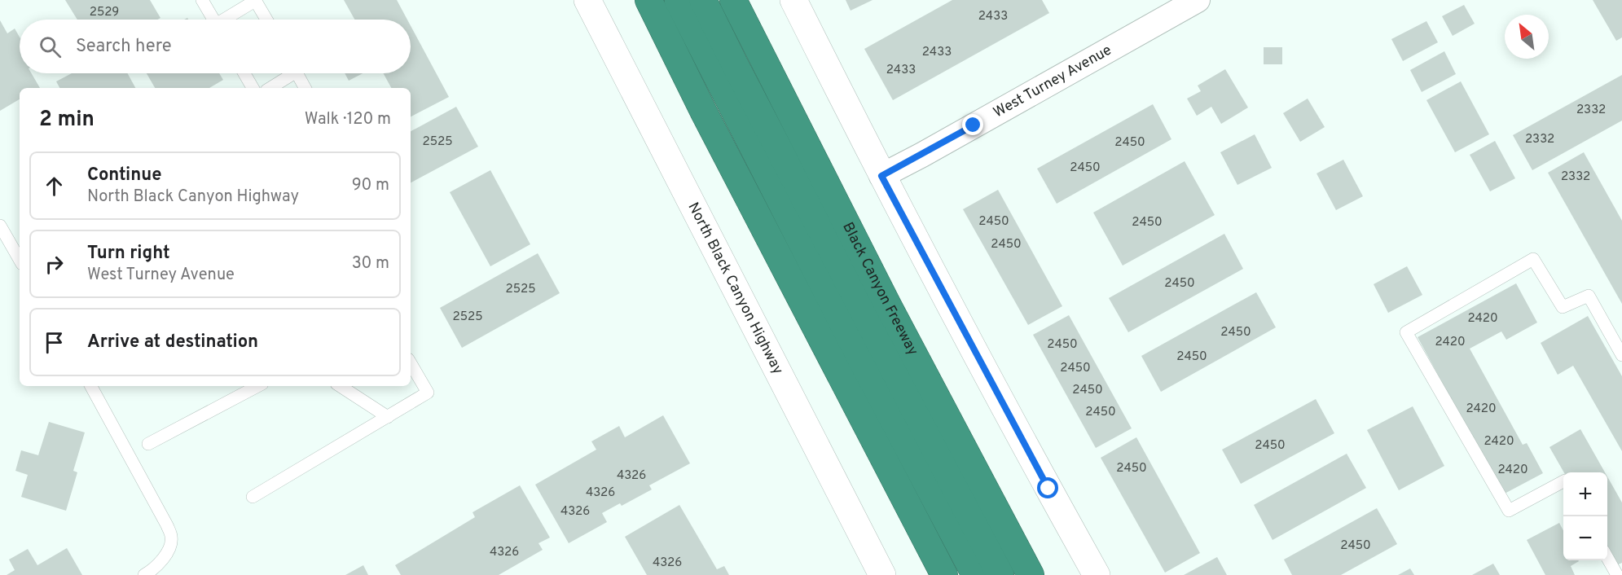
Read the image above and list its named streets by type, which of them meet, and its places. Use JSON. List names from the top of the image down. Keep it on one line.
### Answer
{"streets":{"highway":["Black Canyon Freeway"],"main road":["North Black Canyon Highway"],"street":["West Turney Avenue"]},"house_numbers":["2529","2433","2433","2433","2332","2332","2525","2450","2450","2332","2450","2450","2450","2450","2525","2525","2420","2450","2420","2450","2450","2450","2450","2420","2450","2420","2450","2450","2420","4326","4326","4326","2450","4326","4326"],"north":"top left","page":{"search":"Search here","heading":["2 min","Walk · 120 m"],"list":[["Continue","North Black Canyon Highway","90 m"],["Turn right","West Turney Avenue","30 m"],"Arrive at destination"],"map_buttons":["+","−"]}}
